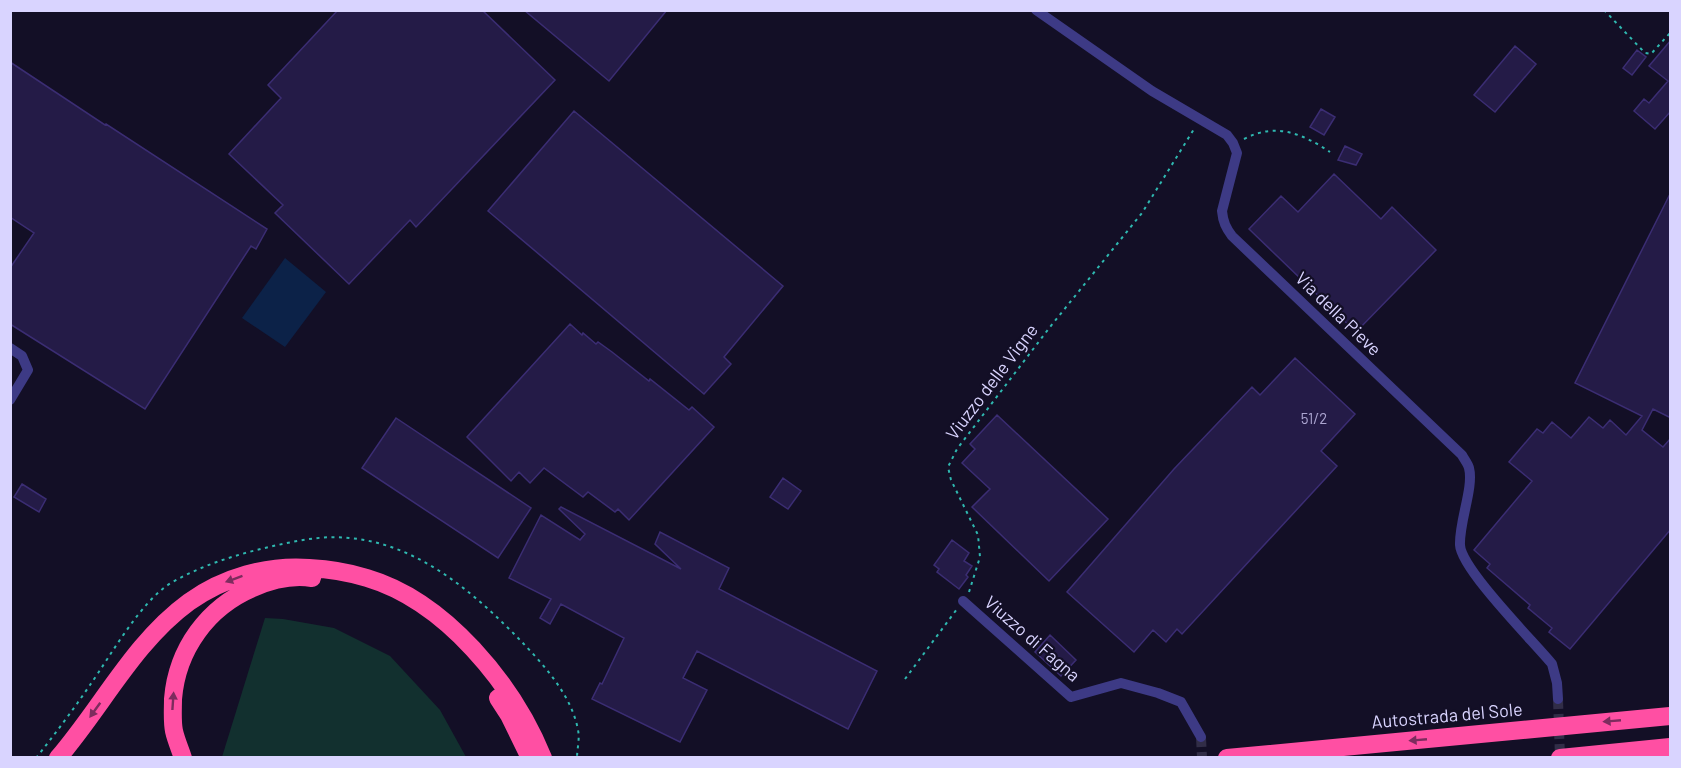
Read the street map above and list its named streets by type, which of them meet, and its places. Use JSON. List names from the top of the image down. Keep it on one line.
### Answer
{"streets":{"highway":["Autostrada del Sole"],"street":["Via della Pieve","Viuzzo di Fagna"],"path":["Viuzzo delle Vigne"]},"crossings":[["Viuzzo delle Vigne","Viuzzo di Fagna"]],"one_way":["Autostrada del Sole"],"house_numbers":["51/2"]}
